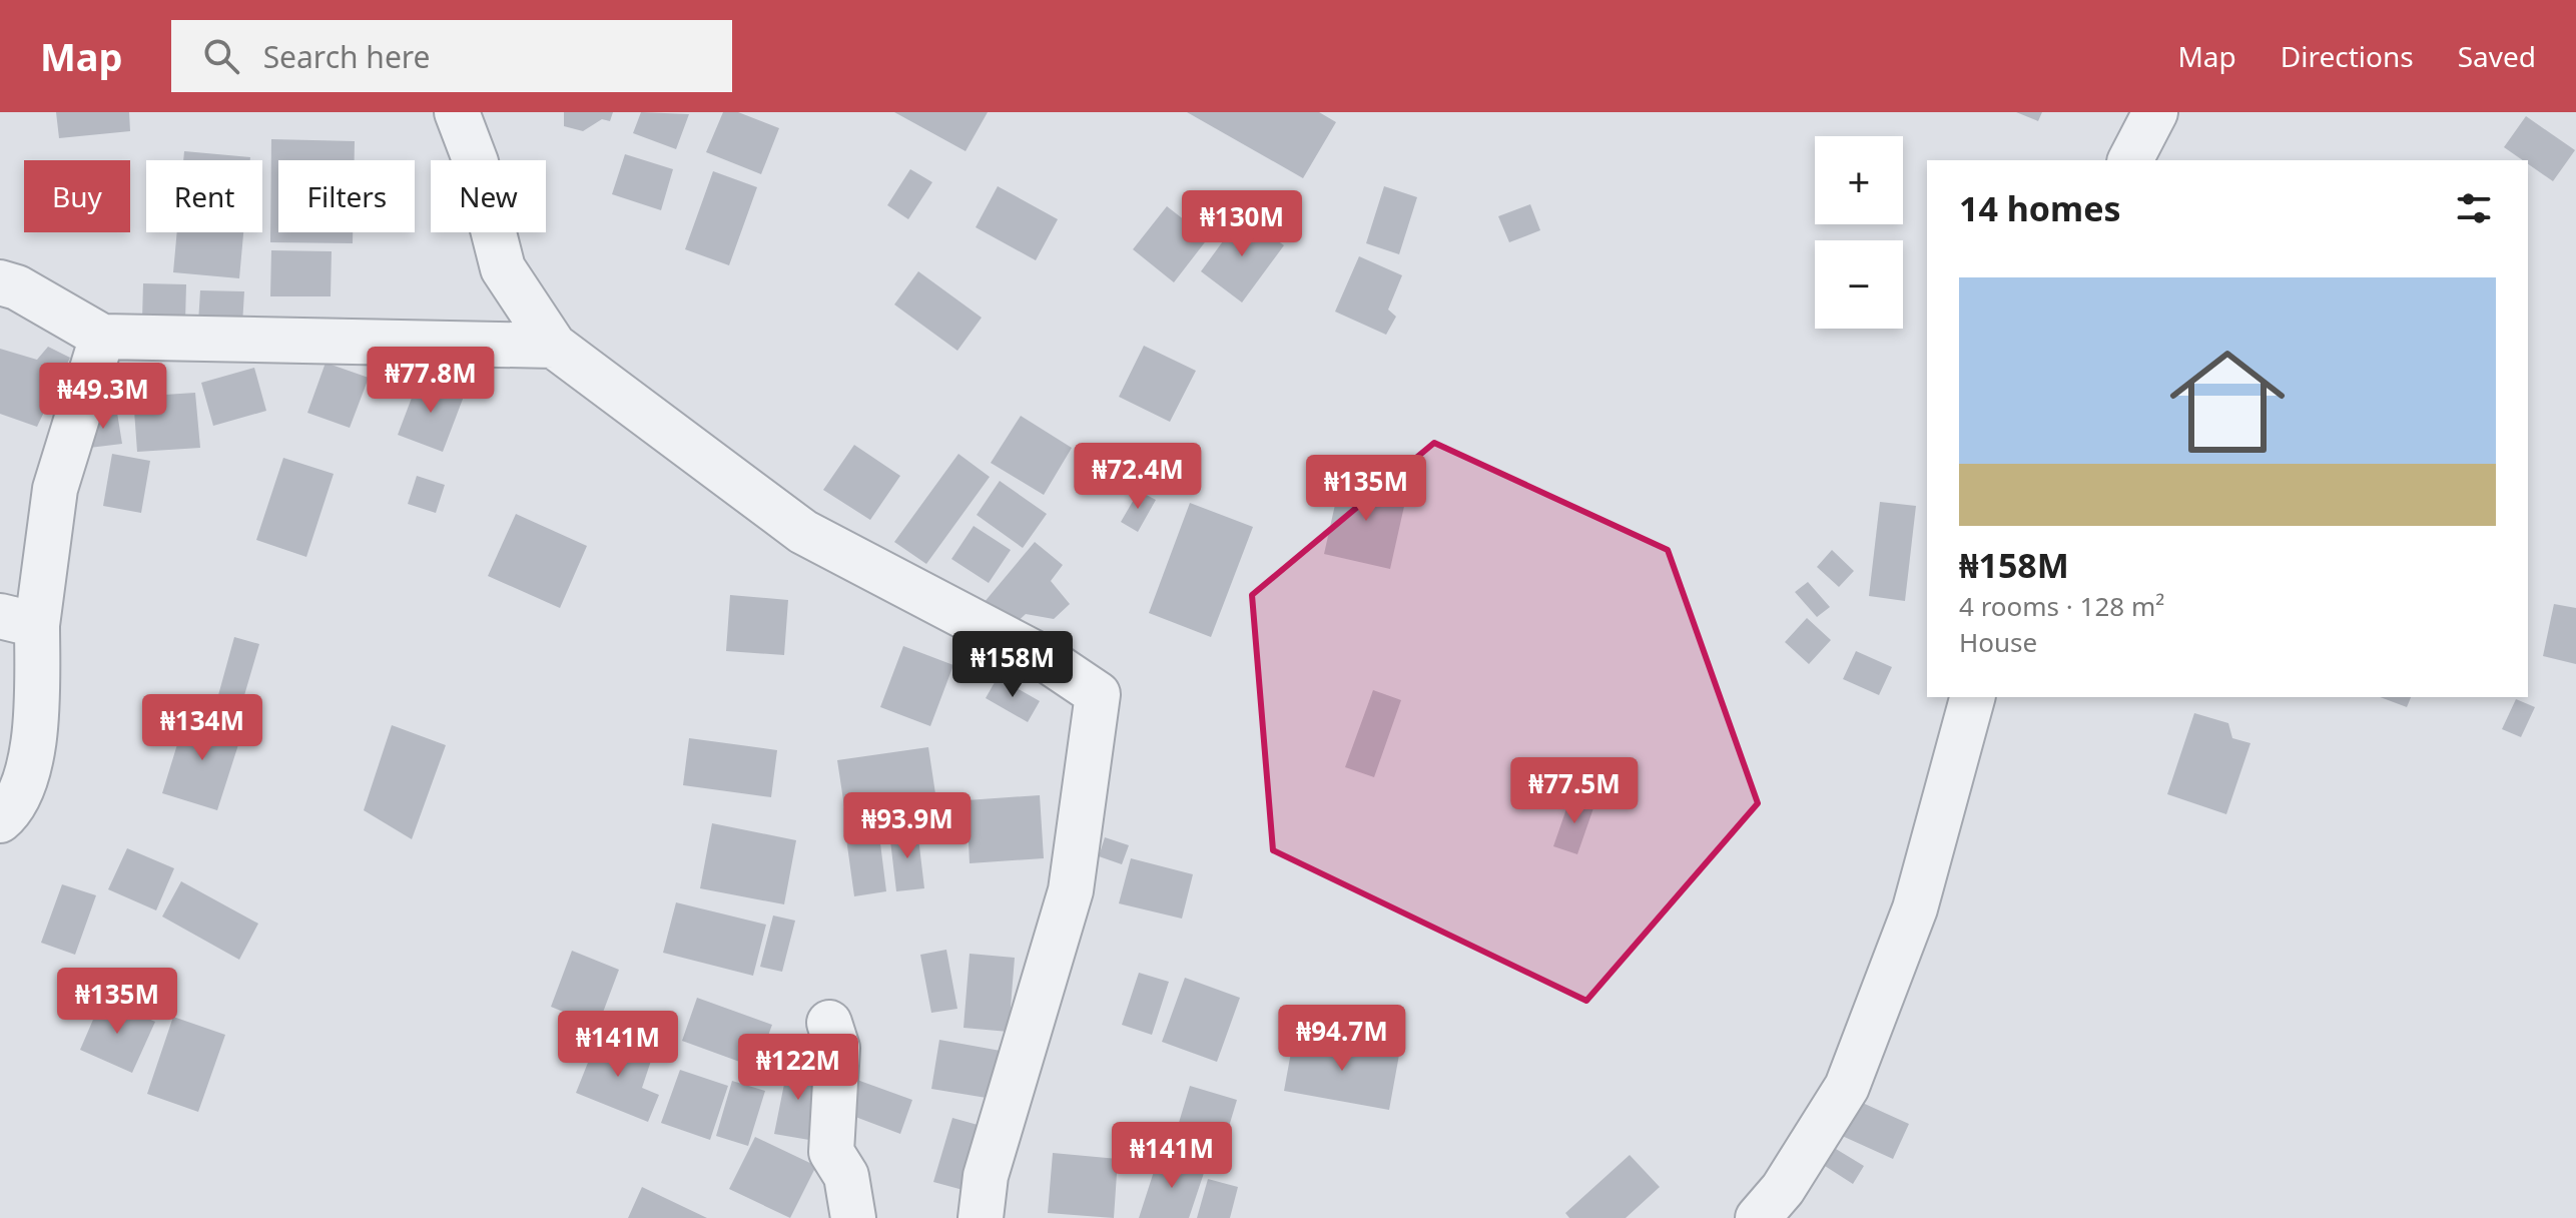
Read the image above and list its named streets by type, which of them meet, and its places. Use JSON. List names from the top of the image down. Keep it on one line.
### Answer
{"page":{"header":"Map","search":"Search here","nav":["Map","Directions","Saved"],"map_buttons":["+","−"],"chip":["Buy","Rent","Filters","New"],"heading":"14 homes","price":["₦130M","₦77.8M","₦49.3M","₦72.4M","₦135M","₦158M","₦134M","₦77.5M","₦93.9M","₦135M","₦94.7M","₦141M","₦122M","₦141M"],"list":[{"name":"₦158M","note":"4 rooms · 128 m² · House"}]}}
